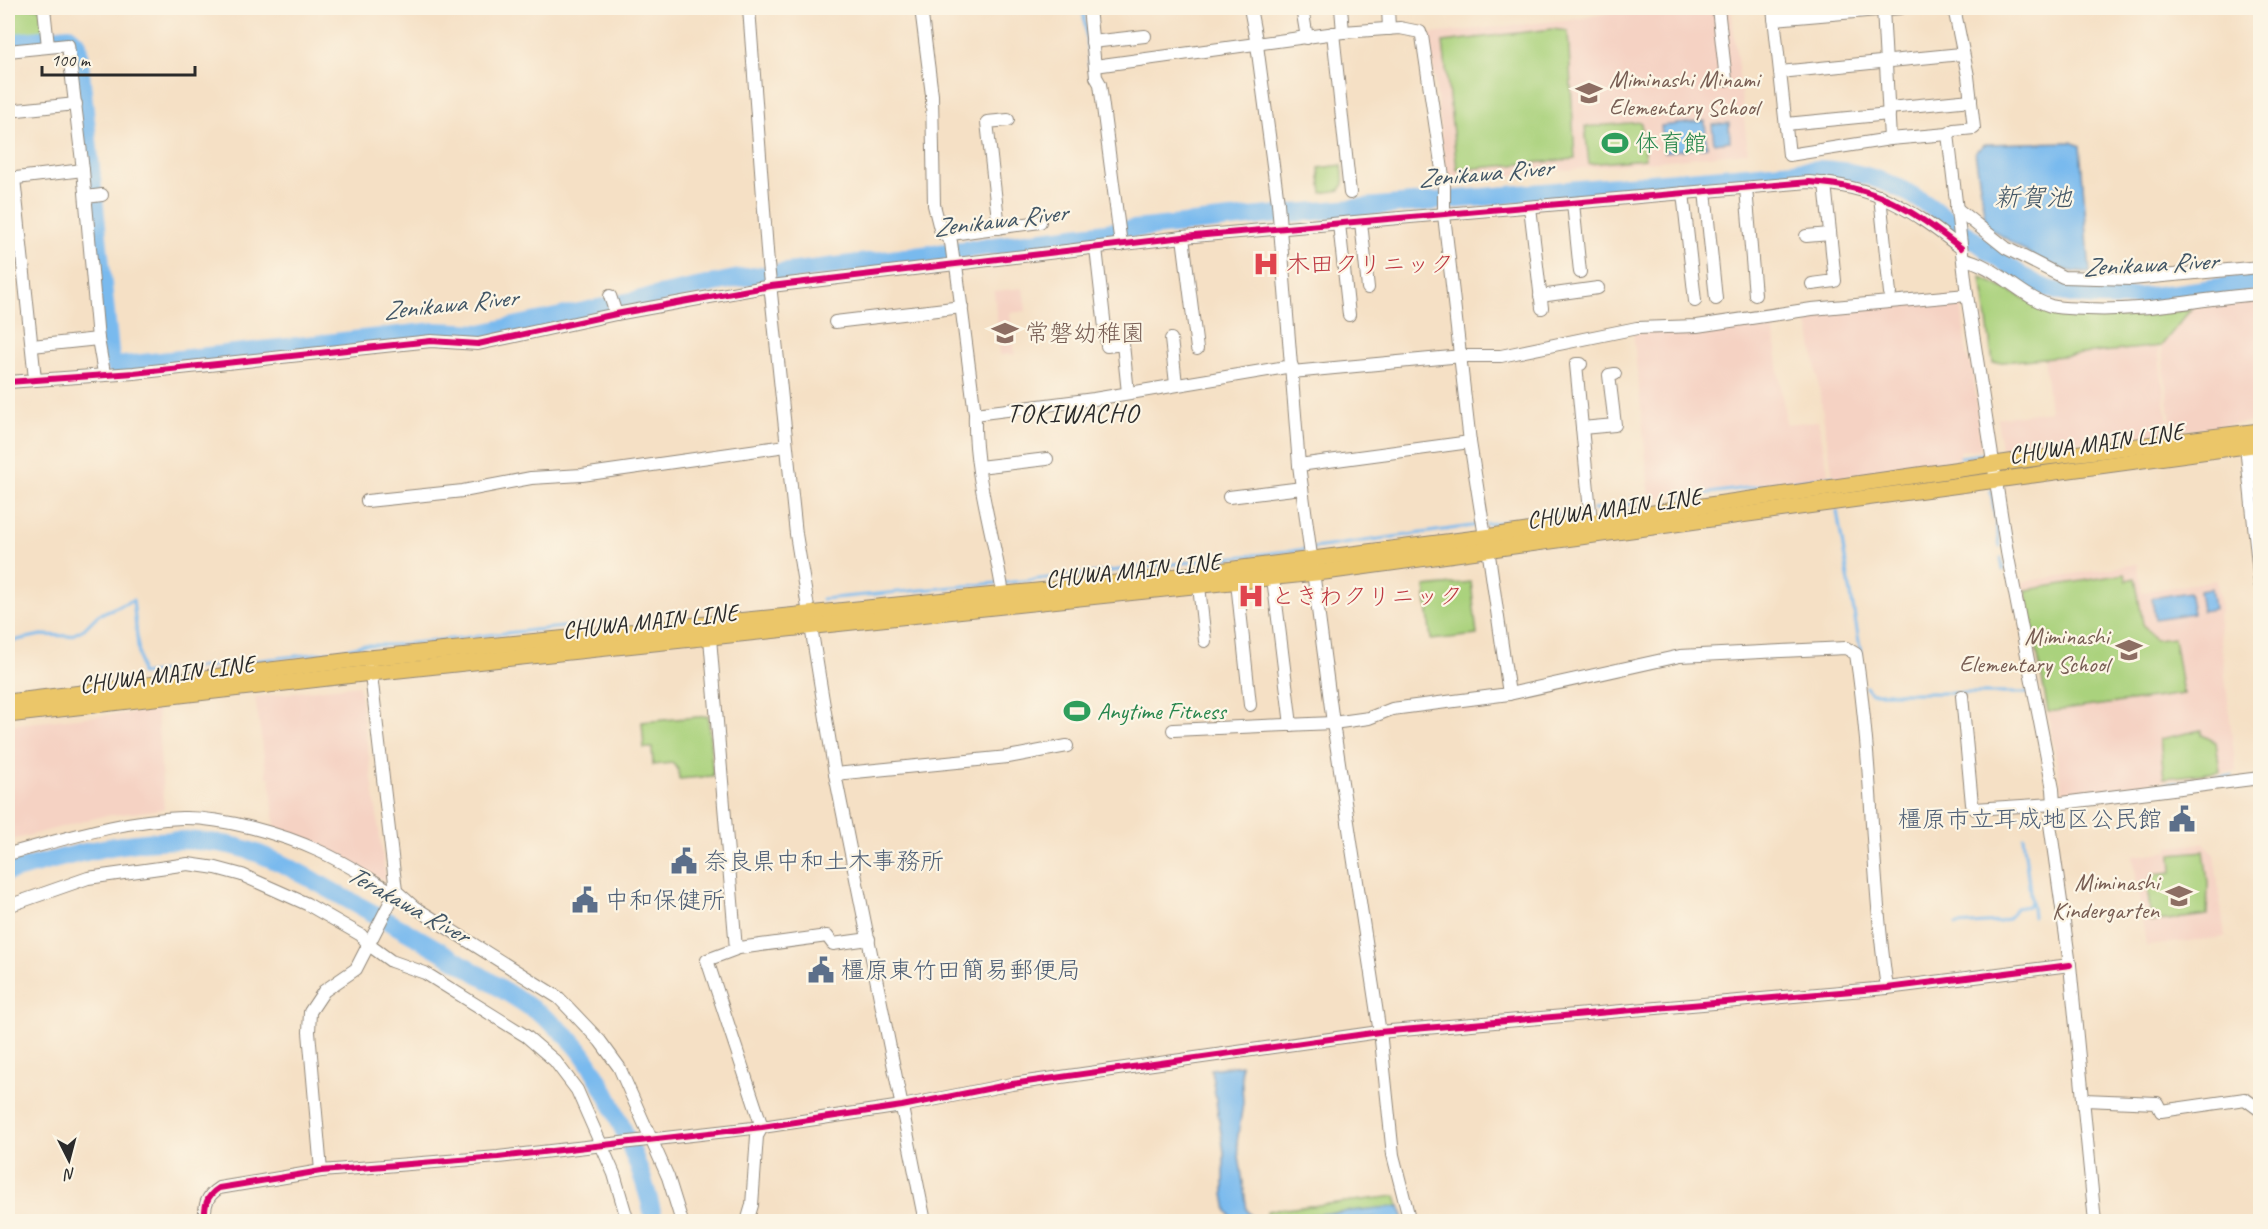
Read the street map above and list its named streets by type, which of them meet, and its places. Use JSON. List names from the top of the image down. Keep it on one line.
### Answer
{"streets":{"main road":["CHUWA MAIN LINE"]},"districts":["TOKIWACHO"],"water":["Zenikawa River","新賀池","Terakawa River"],"places":{"school or university":["Miminashi Minami Elementary School","常磐幼稚園","Miminashi Elementary School","Miminashi Kindergarten"],"sports":["体育館","Anytime Fitness"],"hospital":["木田クリニック","ときわクリニック"],"public building":["橿原市立耳成地区公民館","奈良県中和土木事務所","中和保健所","橿原東竹田簡易郵便局"]},"scale_bar":"100 m","north":"bottom"}
